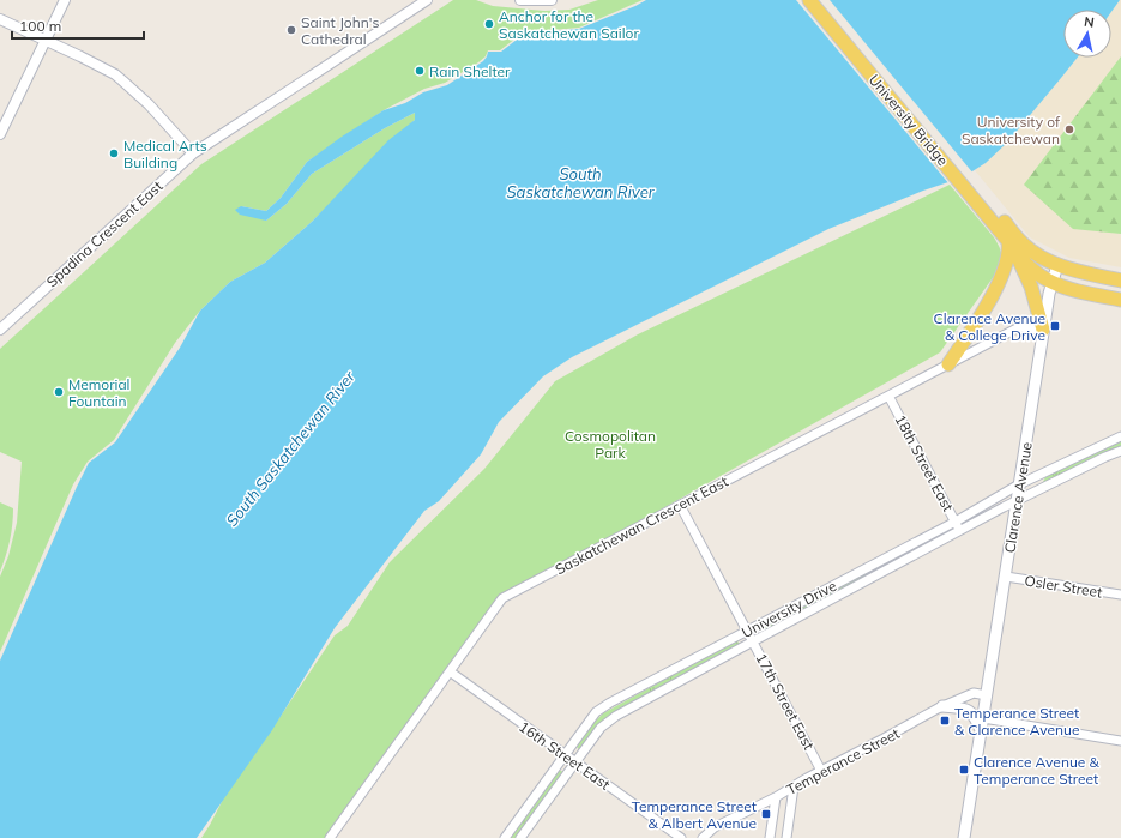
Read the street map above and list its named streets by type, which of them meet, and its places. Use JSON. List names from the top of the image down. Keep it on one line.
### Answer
{"streets":{"main road":["University Bridge","Clarence Avenue"],"street":["Spadina Crescent East","18th Street East","Saskatchewan Crescent East","Osler Street","University Drive","17th Street East","16th Street East","Temperance Street"]},"crossings":[["18th Street East","Saskatchewan Crescent East"],["18th Street East","University Drive"],["Clarence Avenue","Saskatchewan Crescent East"],["Clarence Avenue","Osler Street"],["Clarence Avenue","University Drive"],["Clarence Avenue","Temperance Street"],["Saskatchewan Crescent East","17th Street East"],["Saskatchewan Crescent East","16th Street East"],["University Drive","17th Street East"],["University Drive","16th Street East"],["17th Street East","Temperance Street"]],"water":["South Saskatchewan River"],"parks":["Cosmopolitan Park"],"places":{"other":["Anchor for the Saskatchewan Sailor","Saint John's Cathedral","Rain Shelter","University of Saskatchewan","Medical Arts Building","Memorial Fountain"],"transit":["Clarence Avenue & College Drive","Temperance Street & Clarence Avenue","Clarence Avenue & Temperance Street","Temperance Street & Albert Avenue"]},"scale_bar":"100 m","north":"top"}
